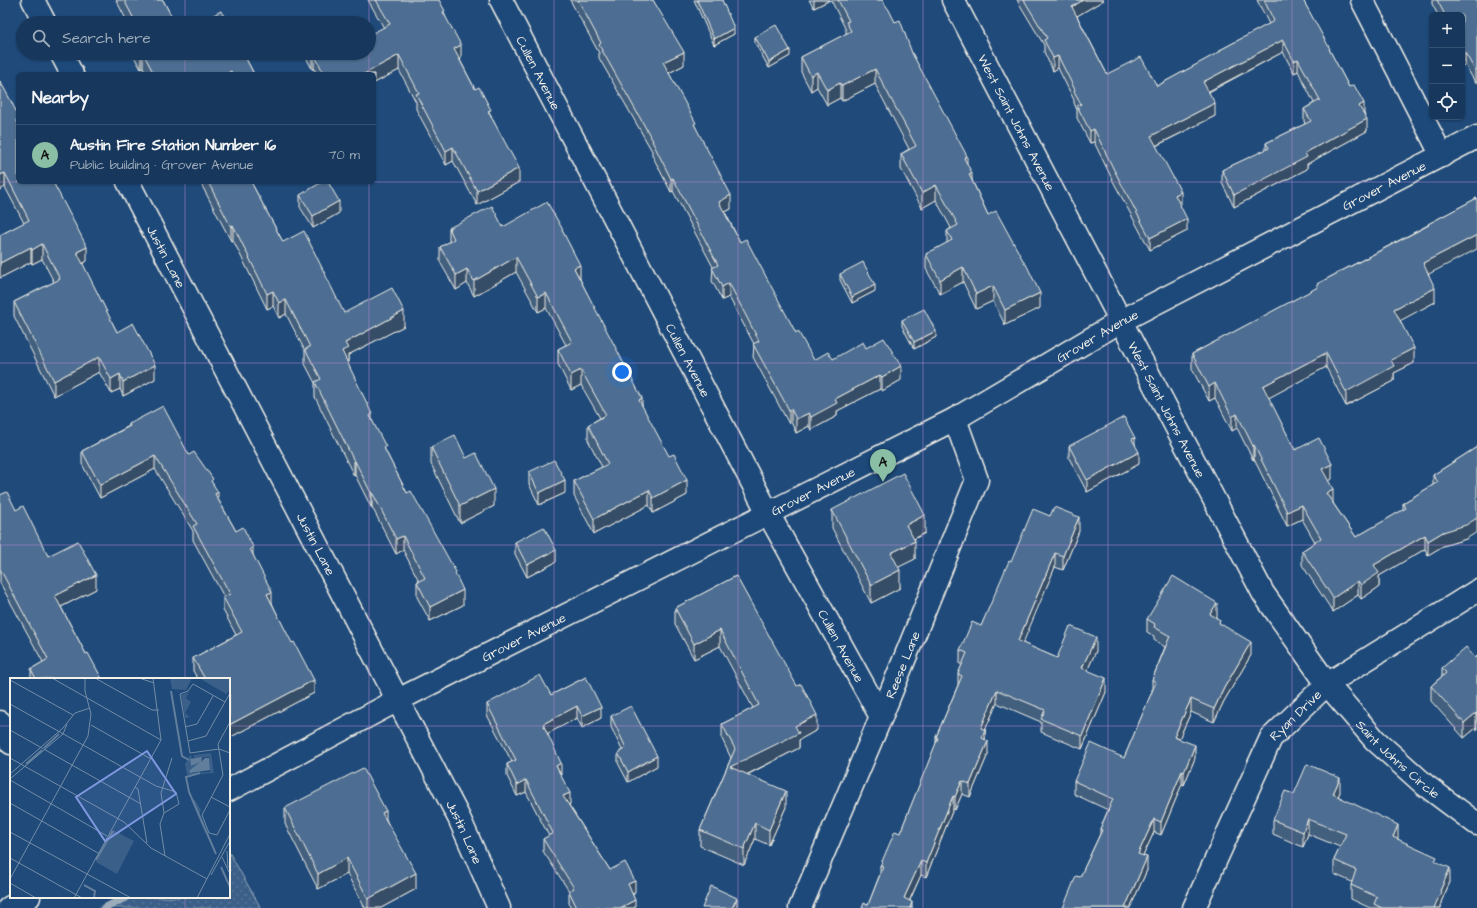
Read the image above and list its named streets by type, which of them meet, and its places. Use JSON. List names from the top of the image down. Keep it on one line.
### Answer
{"streets":{"street":["Cullen Avenue","West Saint Johns Avenue","Grover Avenue","Justin Lane","Reese Lane","Ryan Drive","Saint Johns Circle"]},"crossings":[["Cullen Avenue","Grover Avenue"],["Cullen Avenue","Reese Lane"],["West Saint Johns Avenue","Grover Avenue"],["West Saint Johns Avenue","Ryan Drive"],["West Saint Johns Avenue","Saint Johns Circle"],["Grover Avenue","Justin Lane"],["Grover Avenue","Reese Lane"],["Ryan Drive","Saint Johns Circle"]],"page":{"map_buttons":["+","−"],"search":"Search here","heading":"Nearby","list":[{"mark":"A","name":"Austin Fire Station Number 16","note":"Public building · Grover Avenue","value":"70 m"}],"pins":"A"}}
